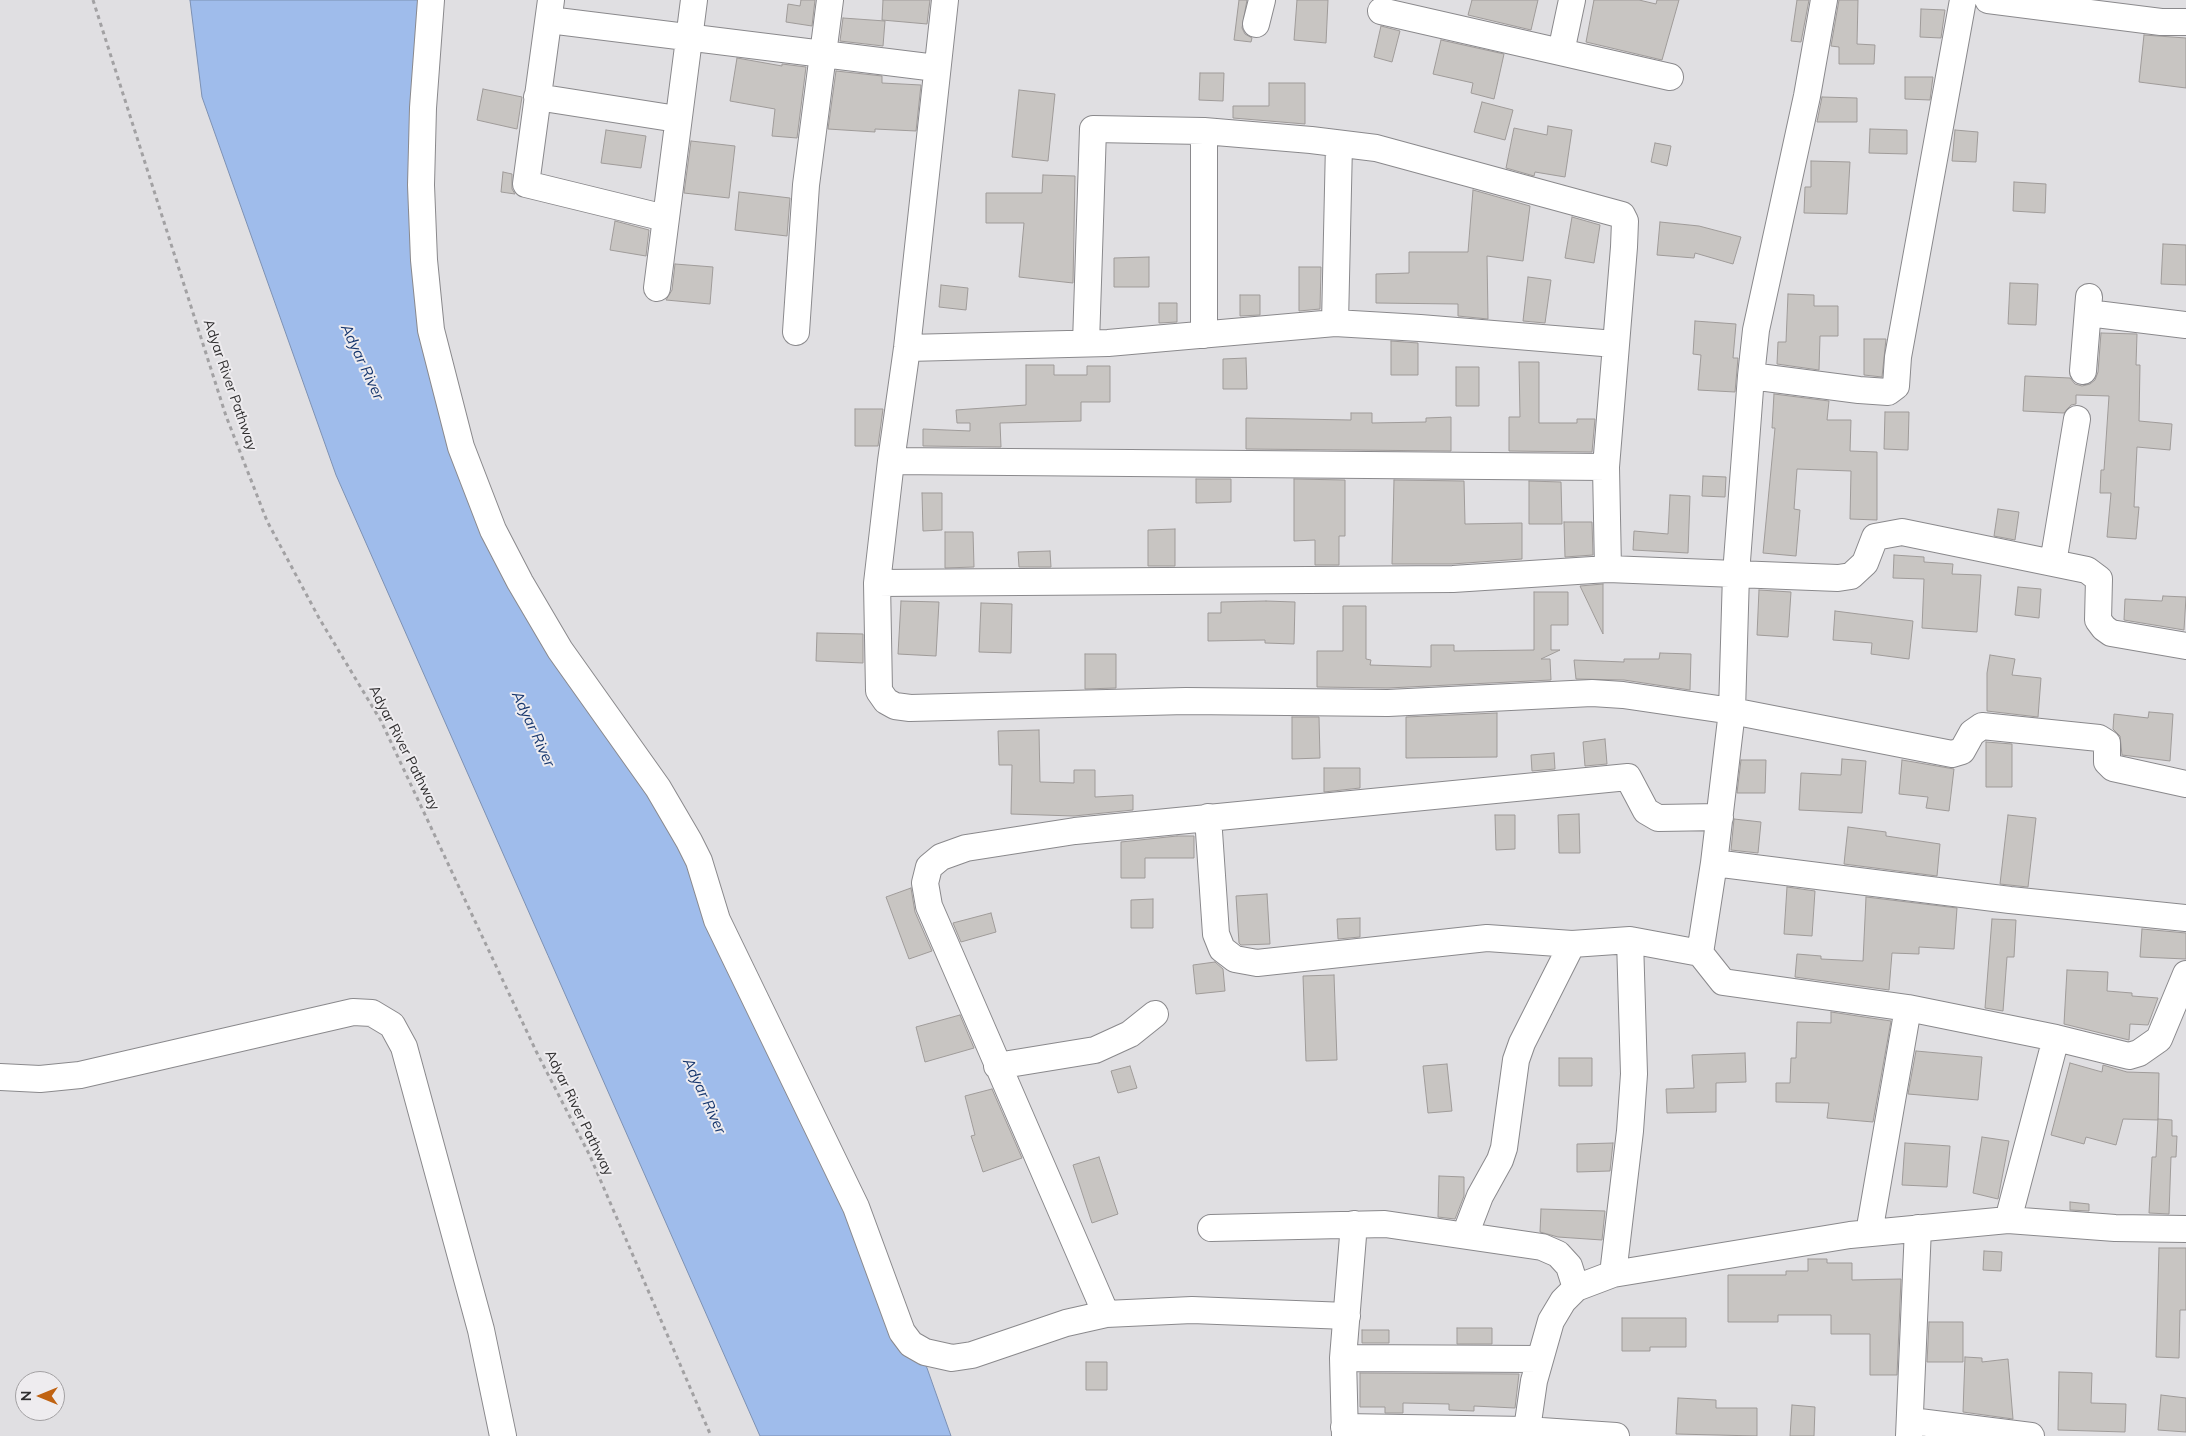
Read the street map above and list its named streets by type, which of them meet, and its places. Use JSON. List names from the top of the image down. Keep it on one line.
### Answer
{"streets":{"path":["Adyar River Pathway"]},"water":["Adyar River"],"north":"left"}
